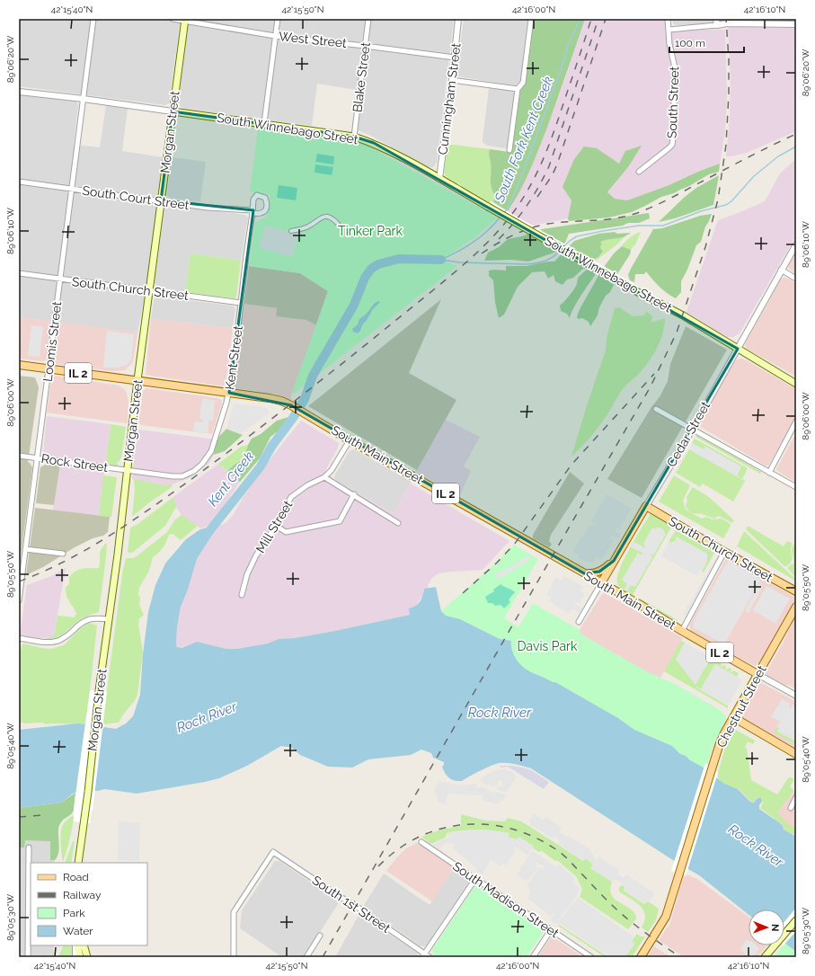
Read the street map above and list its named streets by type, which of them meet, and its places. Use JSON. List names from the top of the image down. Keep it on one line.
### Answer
{"streets":{"main road":["South Winnebago Street","Morgan Street","South Church Street","IL 2","Cedar Street","South Main Street","Chestnut Street"],"street":["West Street","Blake Street","Cunningham Street","South Street","South Court Street","Loomis Street","Kent Street","Rock Street","Mill Street","South Madison Street","South 1st Street"]},"crossings":[["West Street","Blake Street"],["West Street","Cunningham Street"],["West Street","Morgan Street"],["Blake Street","South Winnebago Street"],["Cunningham Street","South Winnebago Street"],["South Winnebago Street","Morgan Street"],["South Winnebago Street","Loomis Street"],["South Winnebago Street","Cedar Street"],["Morgan Street","South Court Street"],["Morgan Street","South Church Street"],["Morgan Street","South Main Street"],["Morgan Street","Rock Street"],["South Court Street","Loomis Street"],["South Court Street","Kent Street"],["South Church Street","Loomis Street"],["South Church Street","Kent Street"],["South Church Street","Cedar Street"],["Loomis Street","South Main Street"],["Loomis Street","Rock Street"],["Kent Street","South Main Street"],["Kent Street","Rock Street"],["Cedar Street","South Main Street"],["South Main Street","Mill Street"],["South Main Street","Chestnut Street"]],"water":["South Fork Kent Creek","Kent Creek","Rock River"],"parks":["Tinker Park","Davis Park"],"legend":["Road","Railway","Park","Water"],"scale_bar":"100 m","north":"right","coordinates":["42°15'40\"N","42°15'50\"N","42°16'00\"N","42°16'10\"N","89°06'20\"W","89°06'10\"W","89°06'00\"W","89°05'50\"W","89°05'40\"W","89°05'30\"W"]}
